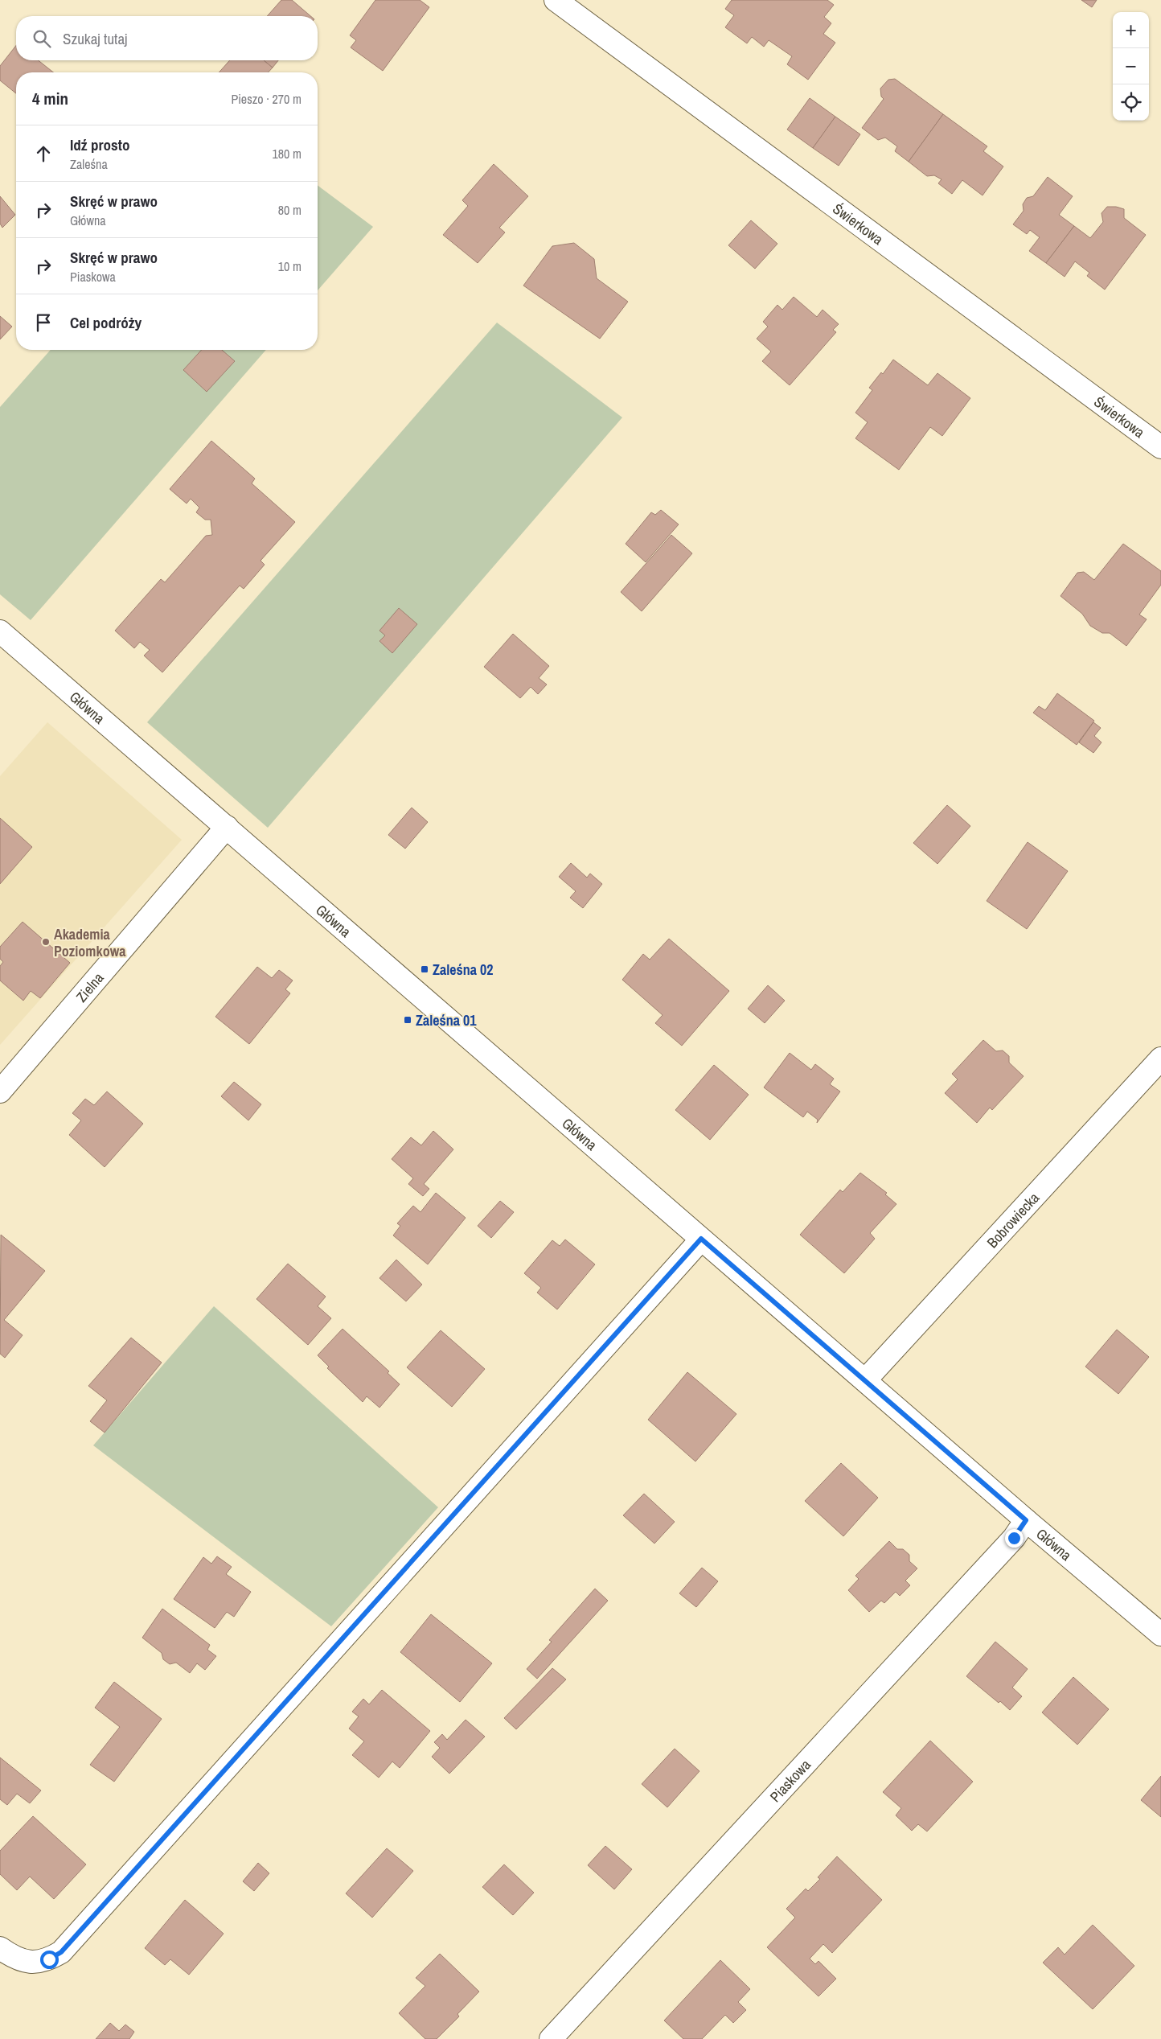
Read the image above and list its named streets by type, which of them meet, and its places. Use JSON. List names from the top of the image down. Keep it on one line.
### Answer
{"streets":{"street":["Świerkowa","Główna","Zielna","Bobrowiecka","Piaskowa"]},"crossings":[["Główna","Zielna"],["Główna","Bobrowiecka"],["Główna","Piaskowa"]],"places":{"other":["Akademia Poziomkowa"],"transit":["Zaleśna 02","Zaleśna 01"]},"page":{"map_buttons":["+","−"],"search":"Szukaj tutaj","heading":["4 min","Pieszo · 270 m"],"list":[["Idź prosto","Zaleśna","180 m"],["Skręć w prawo","Główna","80 m"],["Skręć w prawo","Piaskowa","10 m"],"Cel podróży"]}}
